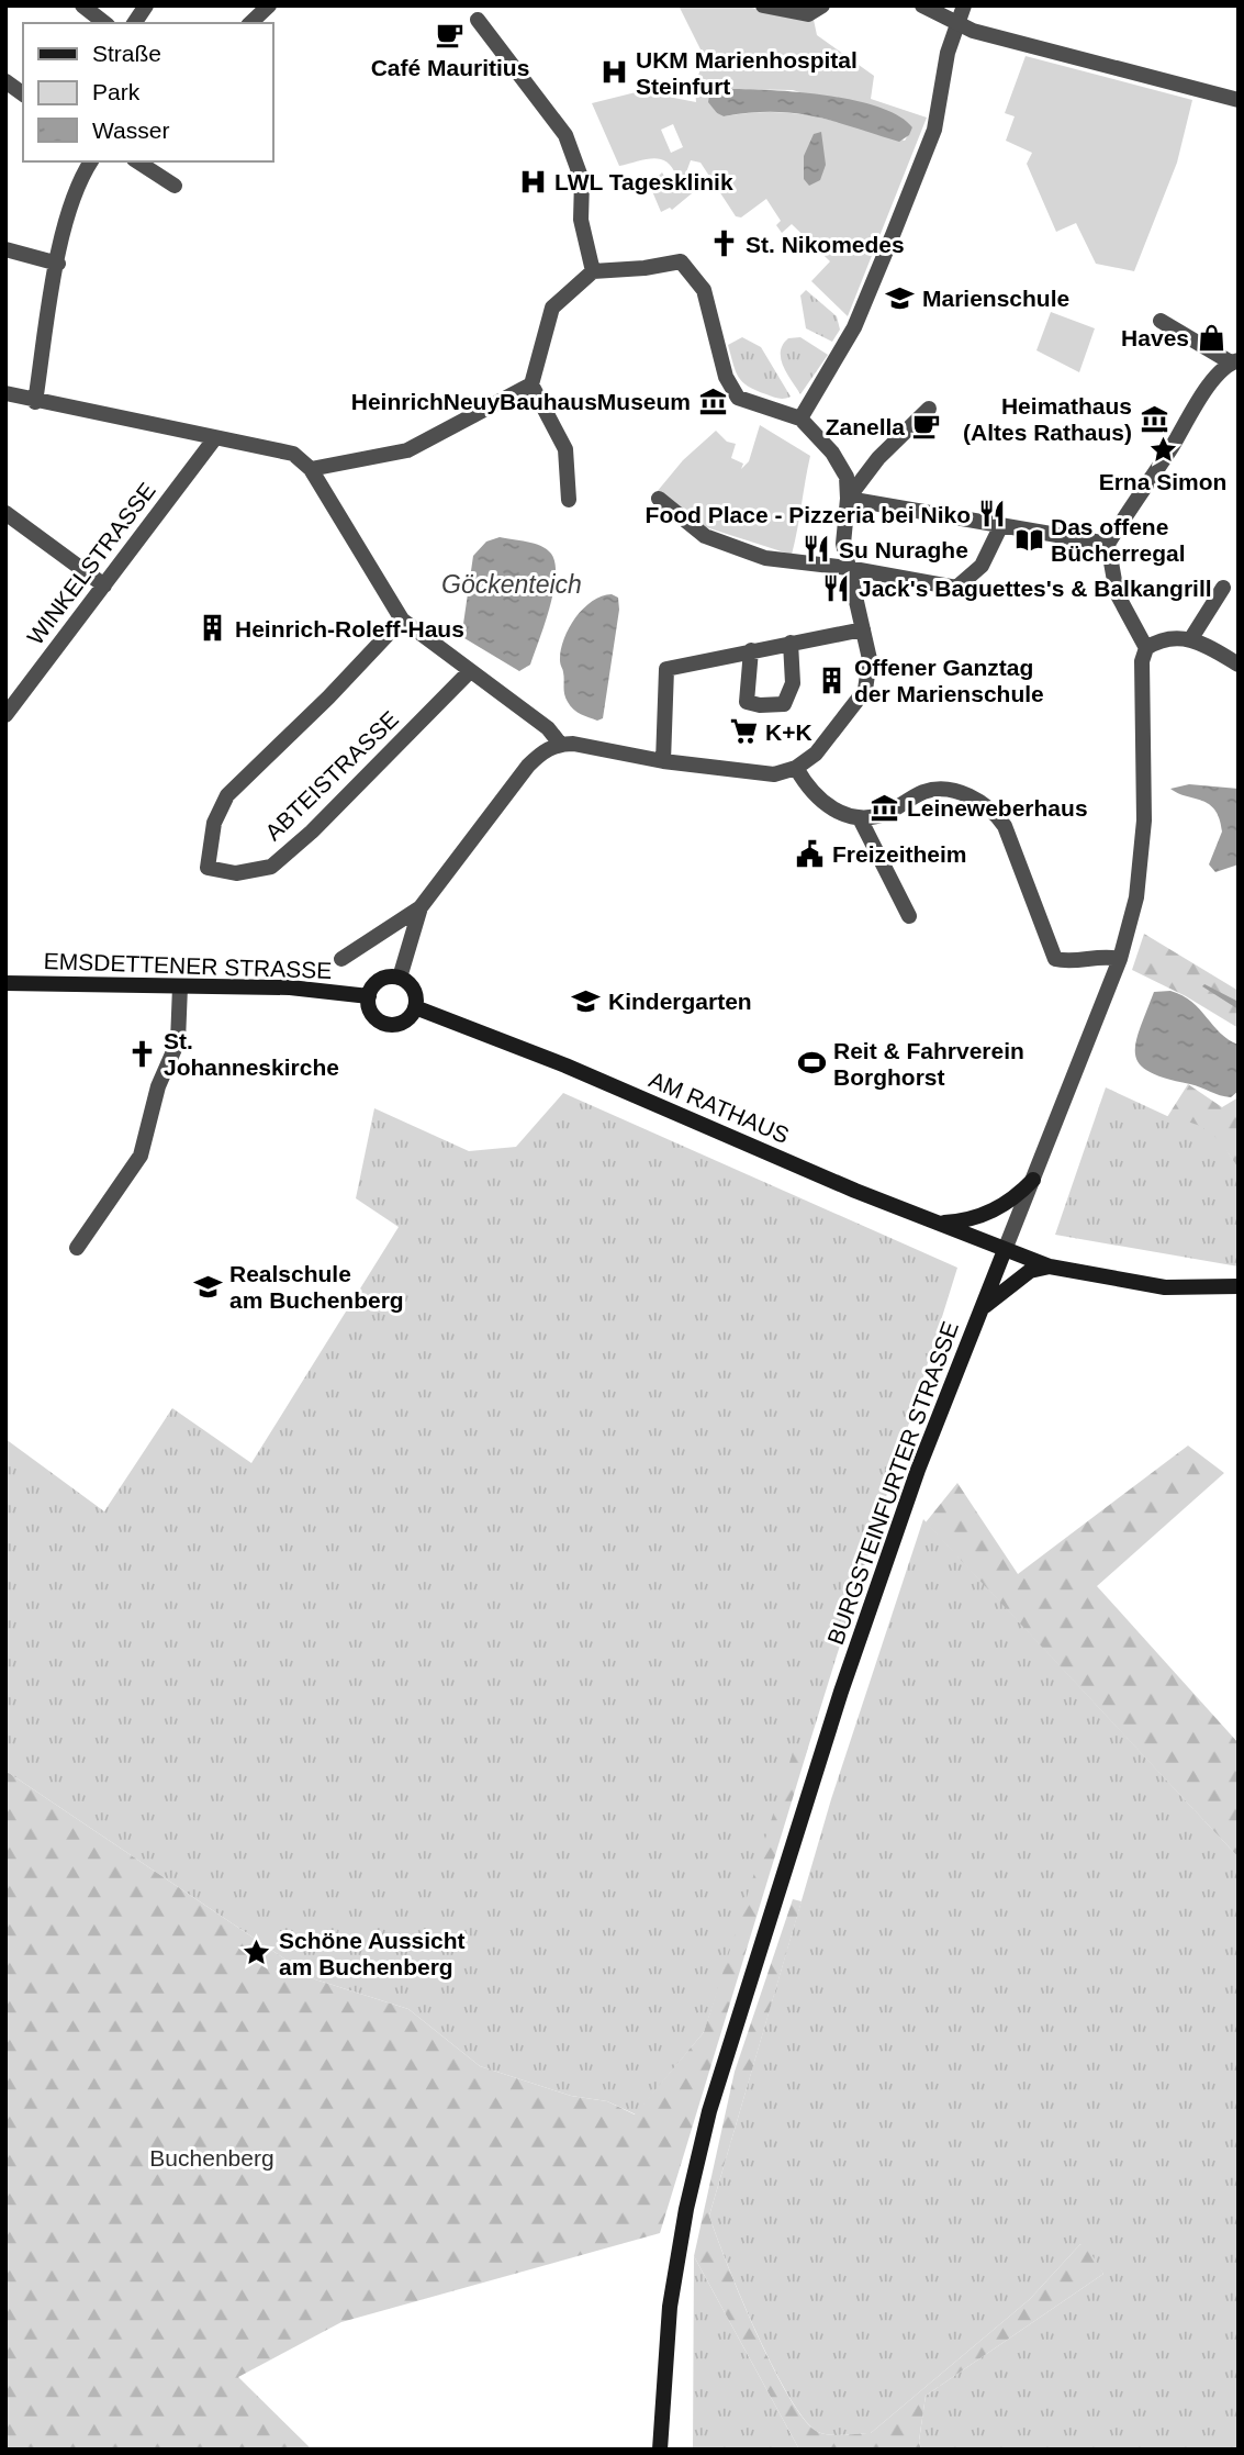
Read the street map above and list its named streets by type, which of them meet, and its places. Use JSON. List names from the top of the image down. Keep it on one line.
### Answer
{"streets":{"main road":["EMSDETTENER STRASSE","AM RATHAUS","BURGSTEINFURTER STRASSE"],"street":["WINKELSTRASSE","ABTEISTRASSE"]},"crossings":[["EMSDETTENER STRASSE","AM RATHAUS"],["AM RATHAUS","BURGSTEINFURTER STRASSE"]],"water":["Göckenteich"],"parks":["Buchenberg"],"places":{"cafe":["Café Mauritius","Zanella"],"hospital":["UKM Marienhospital Steinfurt","LWL Tagesklinik"],"church":["St. Nikomedes","St. Johanneskirche"],"school or university":["Marienschule","Kindergarten","Realschule am Buchenberg"],"shop":["Haves"],"museum":["HeinrichNeuyBauhausMuseum","Heimathaus (Altes Rathaus)","Leineweberhaus"],"place":["Erna Simon","Schöne Aussicht am Buchenberg"],"restaurant":["Food Place - Pizzeria bei Niko","Su Nuraghe","Jack's Baguettes's & Balkangrill"],"library":["Das offene Bücherregal"],"building":["Heinrich-Roleff-Haus","Offener Ganztag der Marienschule"],"supermarket":["K+K"],"public building":["Freizeitheim"],"sports":["Reit & Fahrverein Borghorst"]},"legend":["Straße","Park","Wasser"]}
